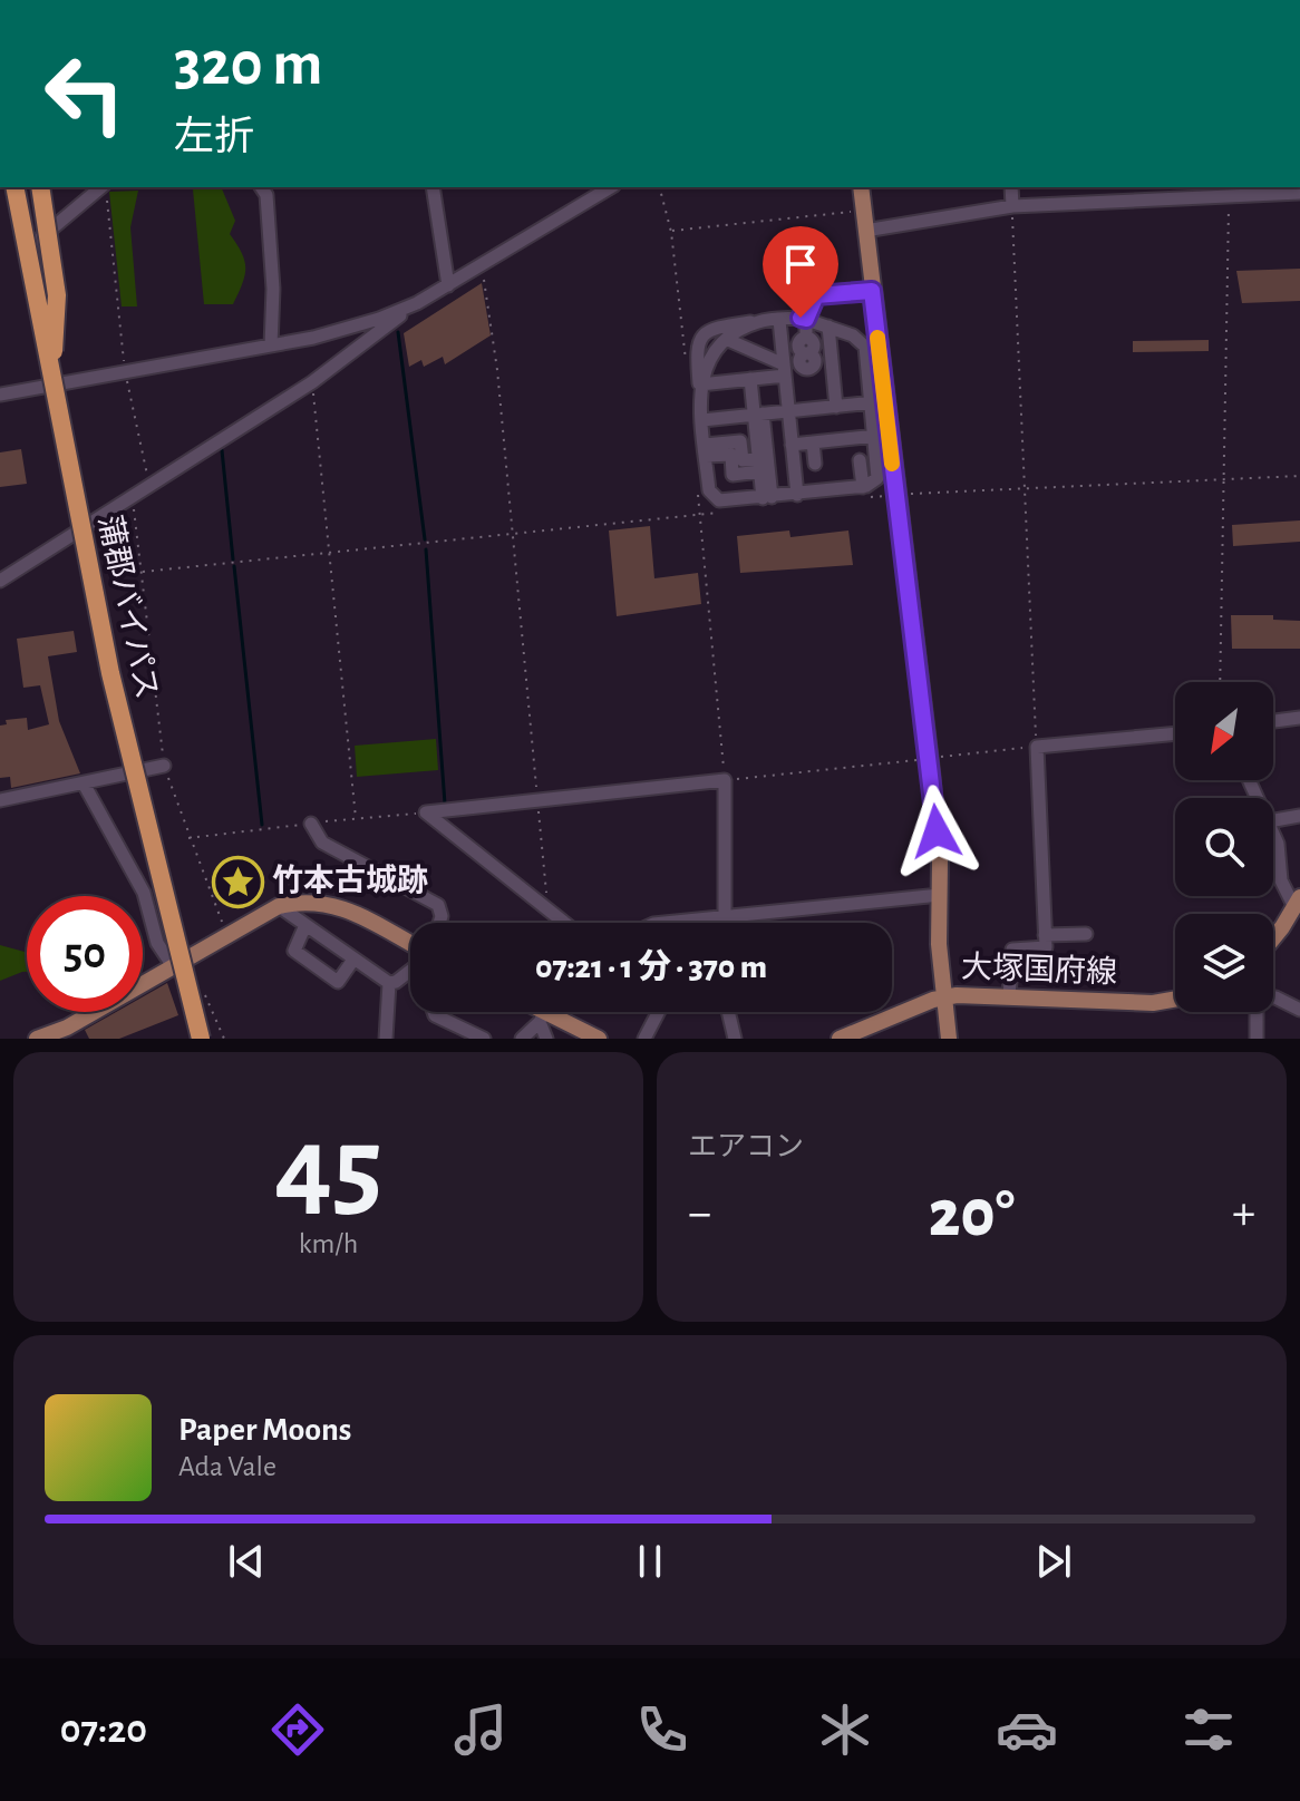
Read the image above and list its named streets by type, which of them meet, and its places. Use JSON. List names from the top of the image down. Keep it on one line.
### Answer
{"streets":{"highway":["蒲郡バイパス"],"main road":["大塚国府線"]},"places":{"place":["竹本古城跡"]},"north":"bottom left","page":{"turn":["320 m","左折"],"limit":"50","trip":"07:21 · 1 分 · 370 m","tile":[["45","km/h"],"エアコン"],"heat":["−","20°","+"],"song":["Paper Moons","Ada Vale"],"tabs":"07:20"}}
